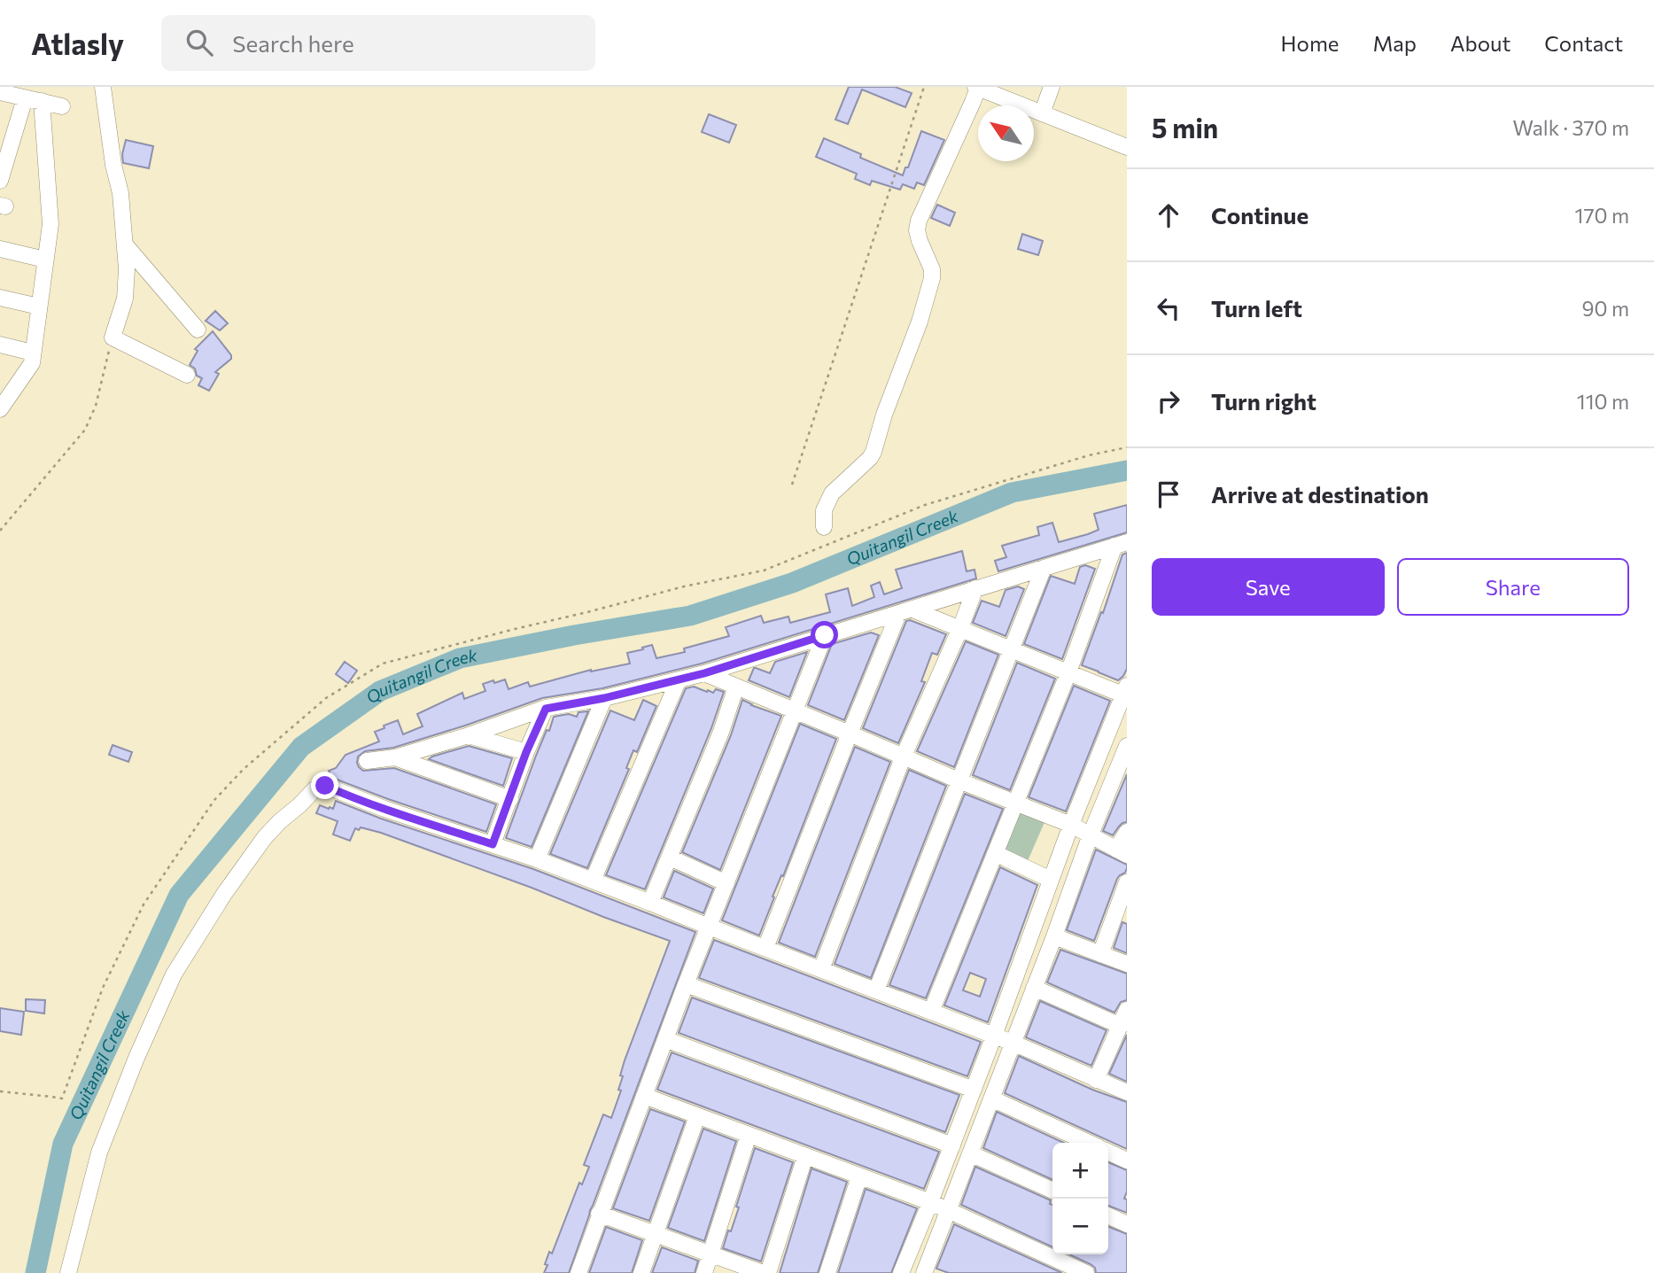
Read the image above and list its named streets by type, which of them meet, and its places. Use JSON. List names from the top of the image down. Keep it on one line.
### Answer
{"water":["Quitangil Creek"],"north":"top left","page":{"header":"Atlasly","search":"Search here","nav":["Home","Map","About","Contact"],"heading":["5 min","Walk · 370 m"],"list":[["Continue","170 m"],["Turn left","90 m"],["Turn right","110 m"],"Arrive at destination"],"buttons":["Save","Share"],"map_buttons":["+","−"]}}
